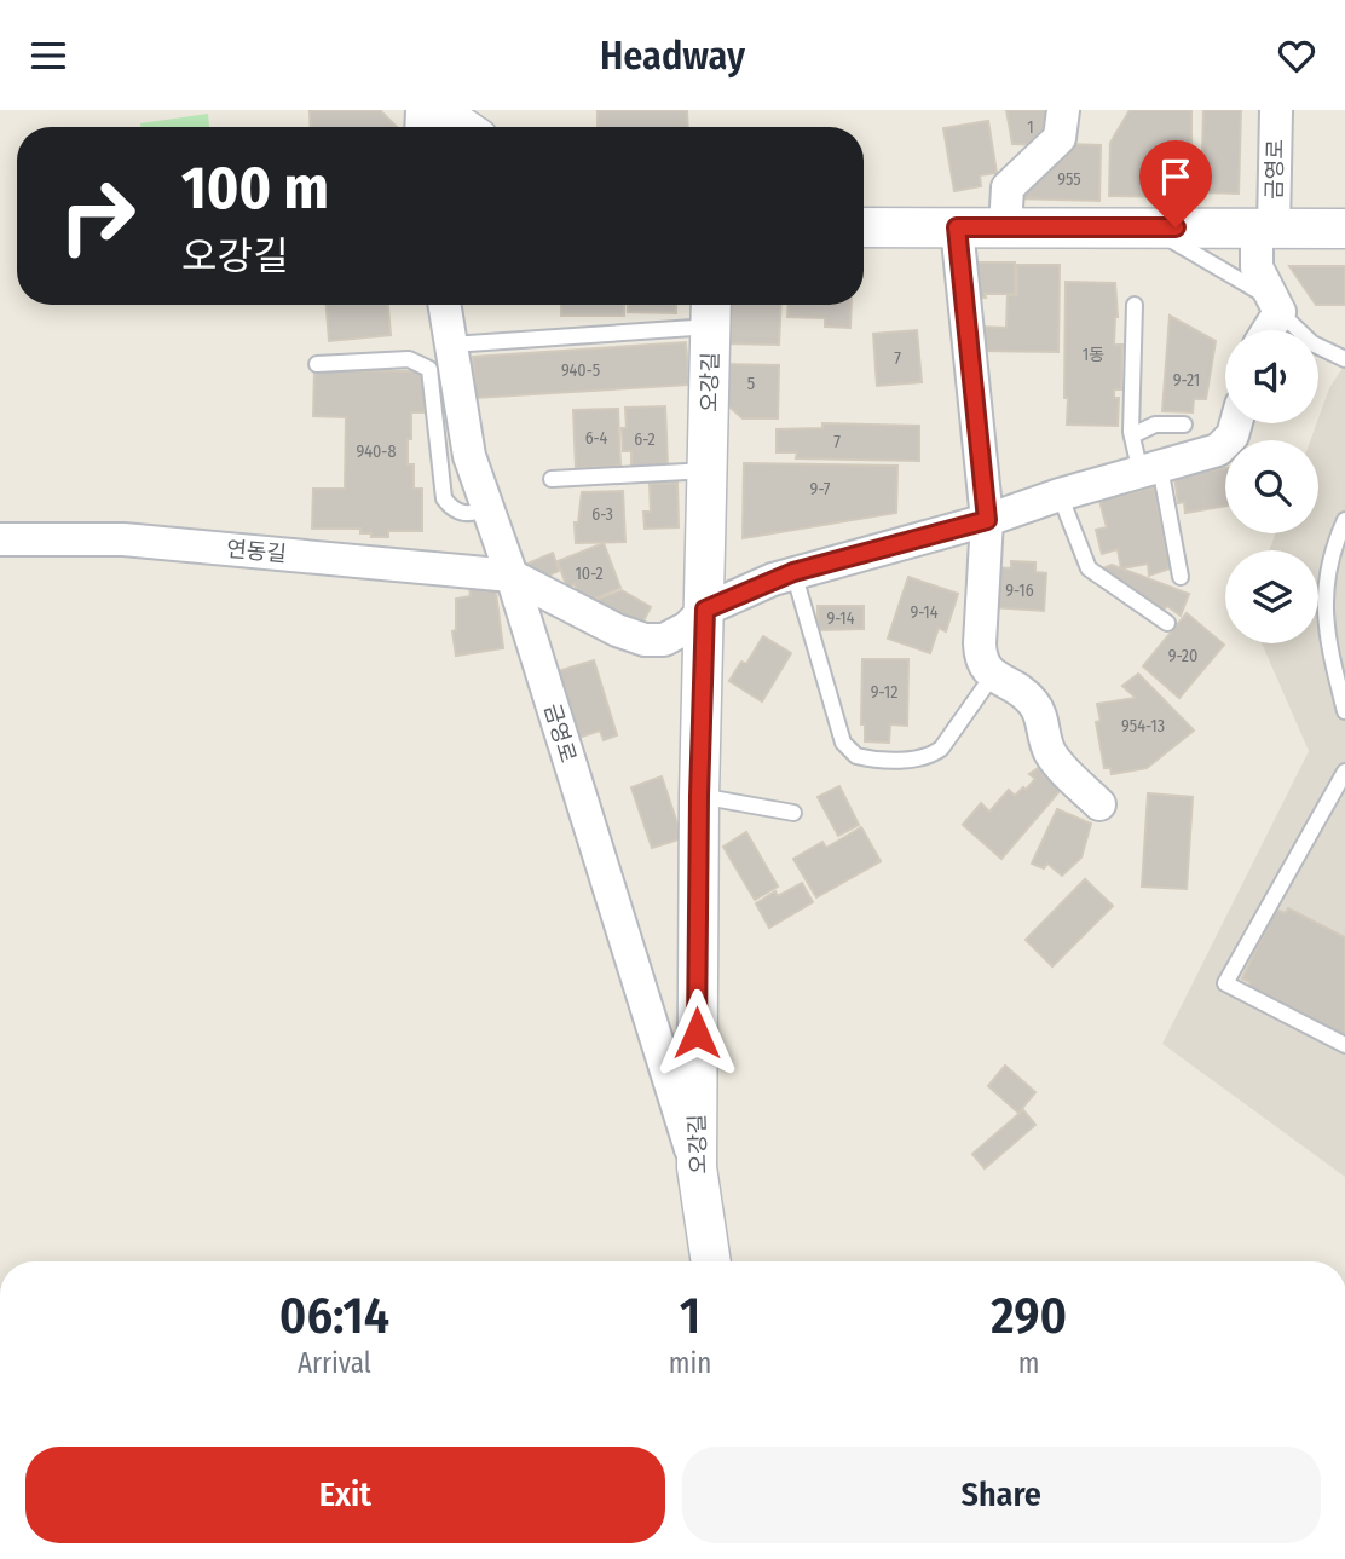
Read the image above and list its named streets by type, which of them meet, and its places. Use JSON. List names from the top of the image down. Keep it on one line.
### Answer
{"streets":{"street":["금영로","오강길","연동길"]},"crossings":[["금영로","오강길"],["금영로","연동길"]],"house_numbers":["1","955","1동","7","940-5","9-21","5","6-4","6-2","7","940-8","9-7","6-3","10-2","9-16","9-14","9-14","9-20","9-12","954-13"],"page":{"header":"Headway","turn":["100 m","오강길"],"eta":["06:14","Arrival","1","min","290","m"],"buttons":["Exit","Share"]}}
